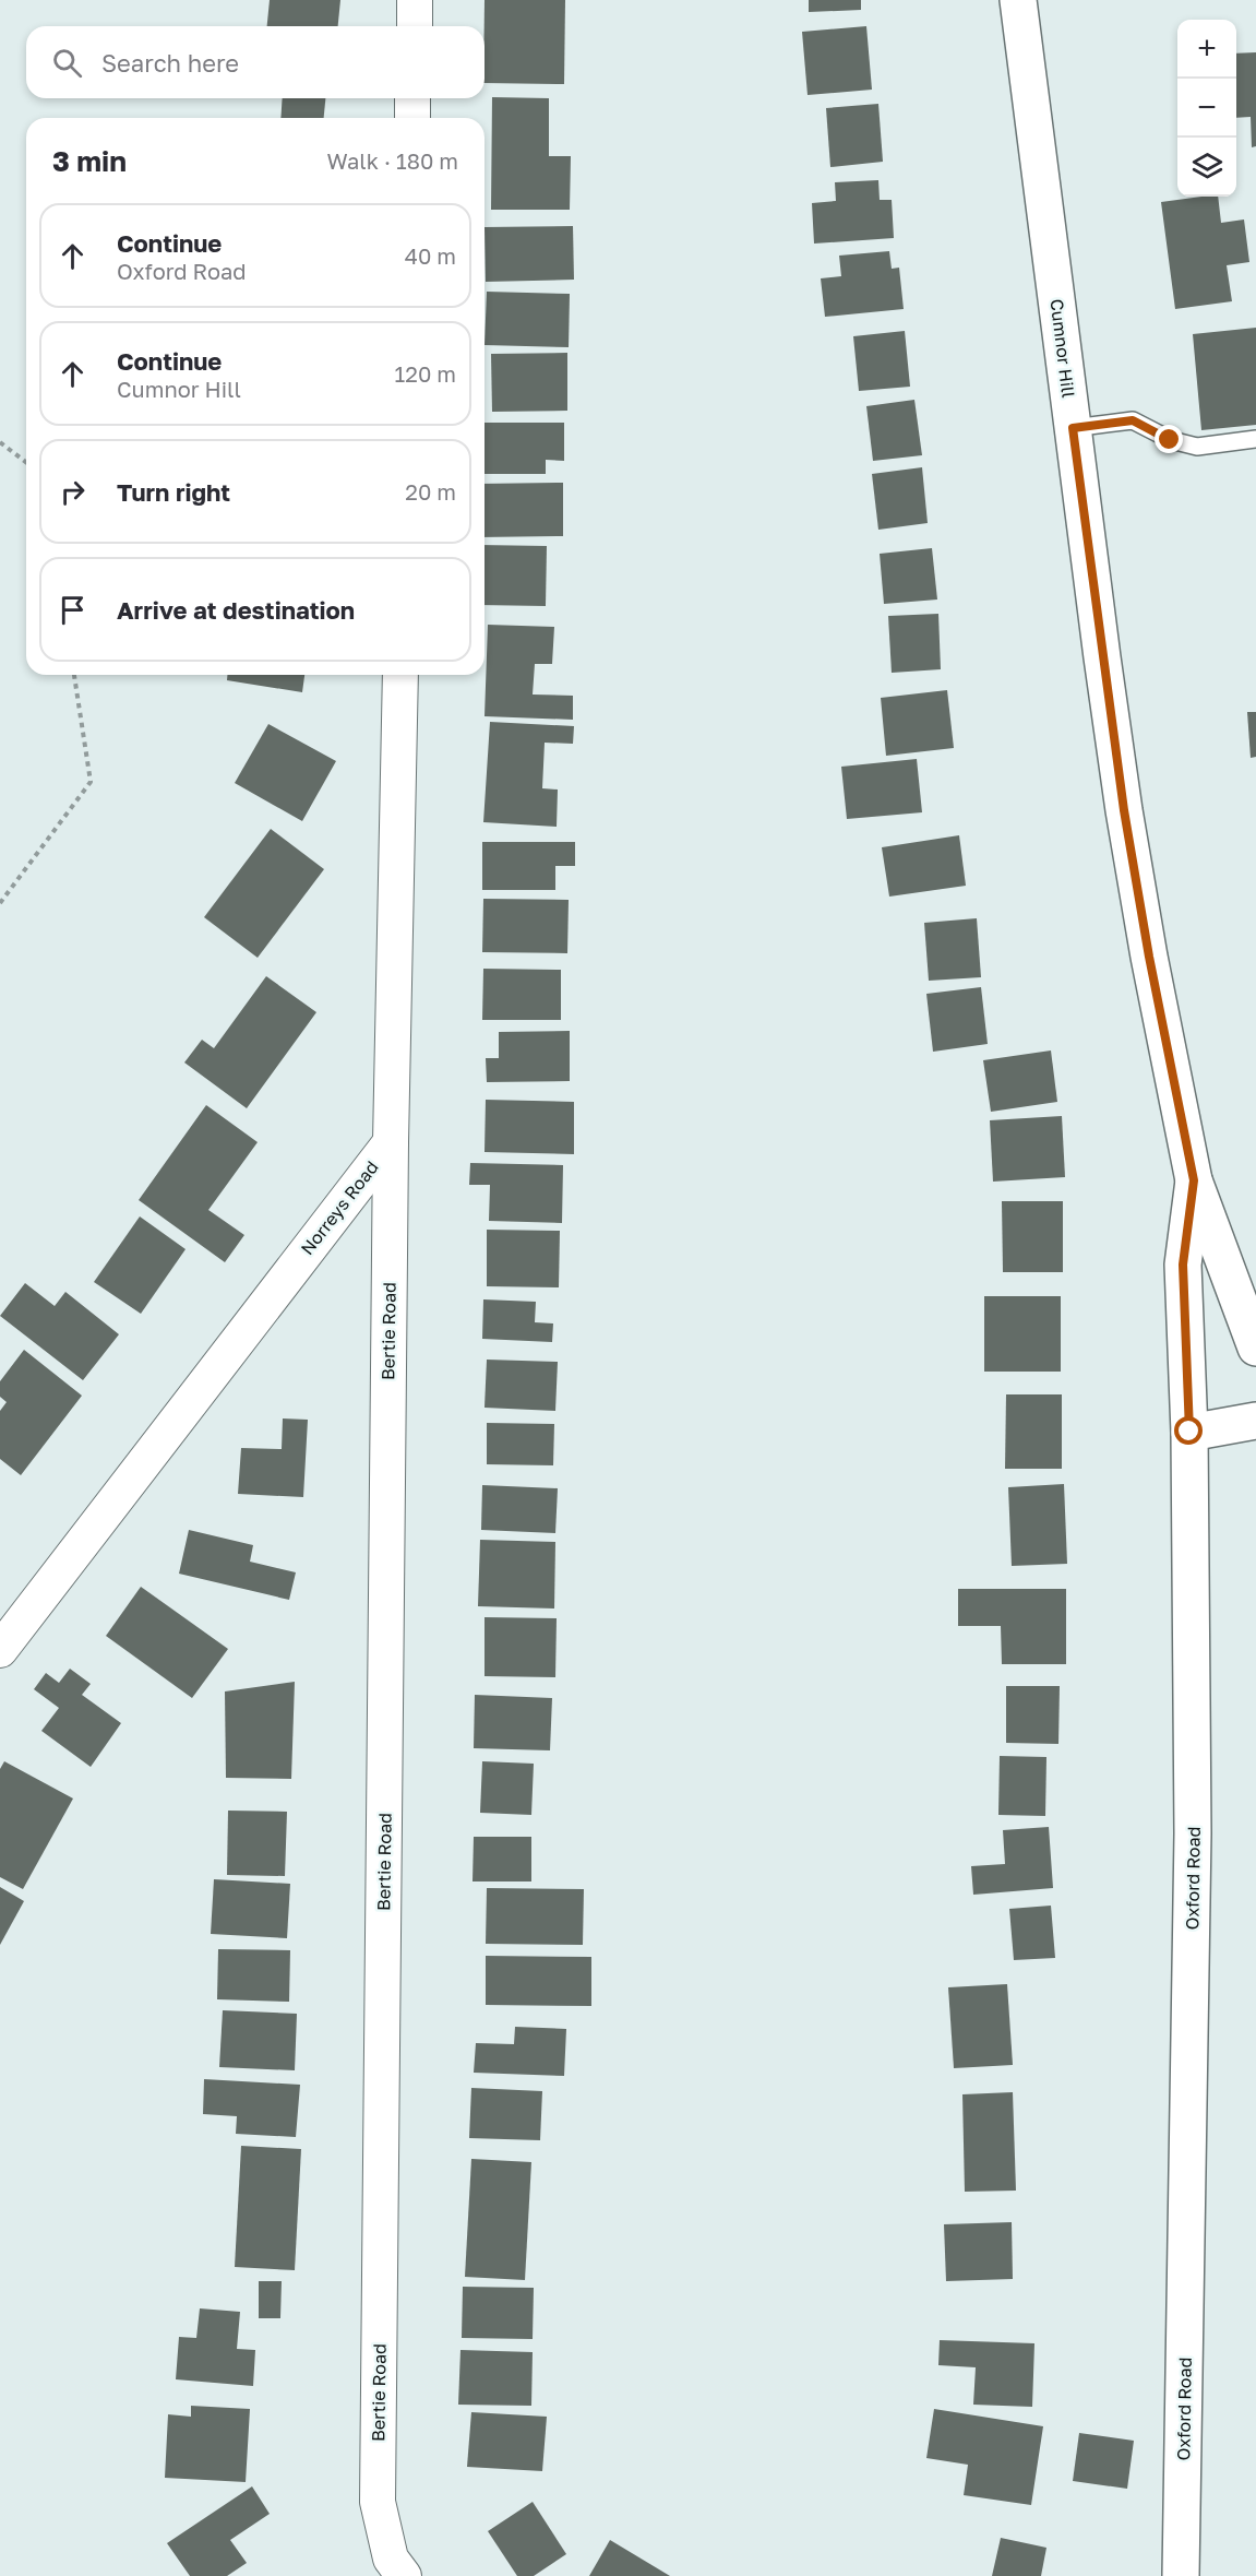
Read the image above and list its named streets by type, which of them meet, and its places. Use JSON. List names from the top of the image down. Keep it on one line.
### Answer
{"streets":{"street":["Cumnor Hill","Norreys Road","Bertie Road","Oxford Road"]},"crossings":[["Cumnor Hill","Oxford Road"],["Norreys Road","Bertie Road"]],"page":{"map_buttons":["+","−"],"search":"Search here","heading":["3 min","Walk · 180 m"],"list":[["Continue","Oxford Road","40 m"],["Continue","Cumnor Hill","120 m"],["Turn right","20 m"],"Arrive at destination"]}}
